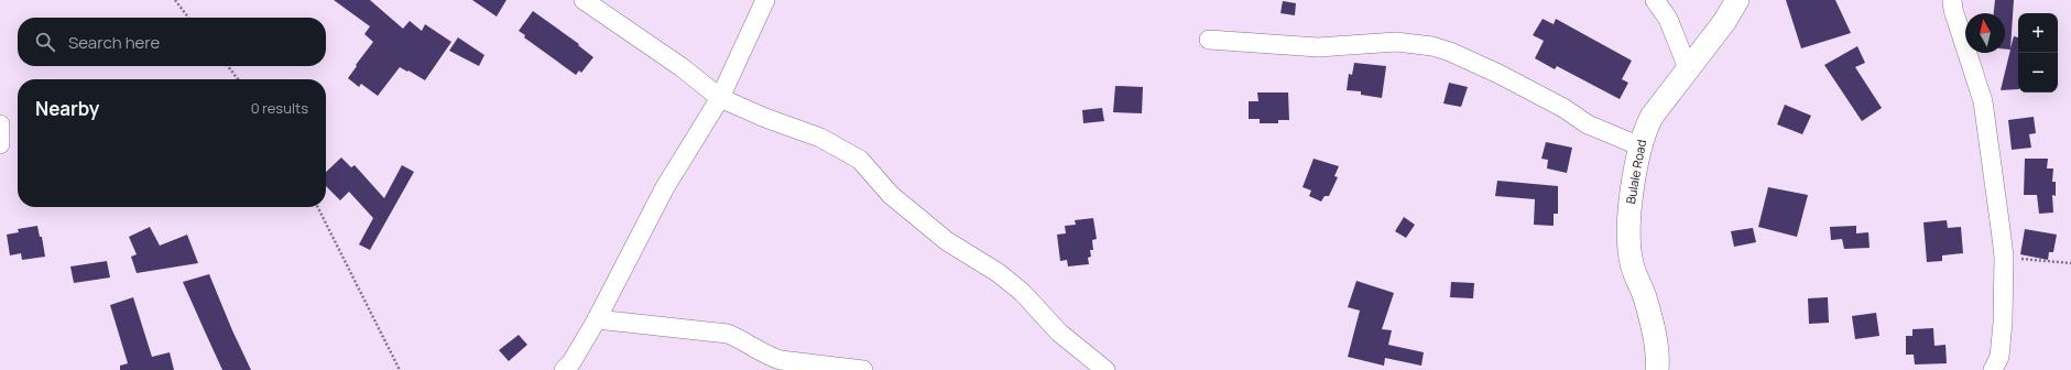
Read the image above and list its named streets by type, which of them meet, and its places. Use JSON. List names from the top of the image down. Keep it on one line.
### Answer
{"streets":{"street":["Bulale Road"]},"north":"top","page":{"map_buttons":["+","−"],"search":"Search here","heading":["Nearby","0 results"]}}
